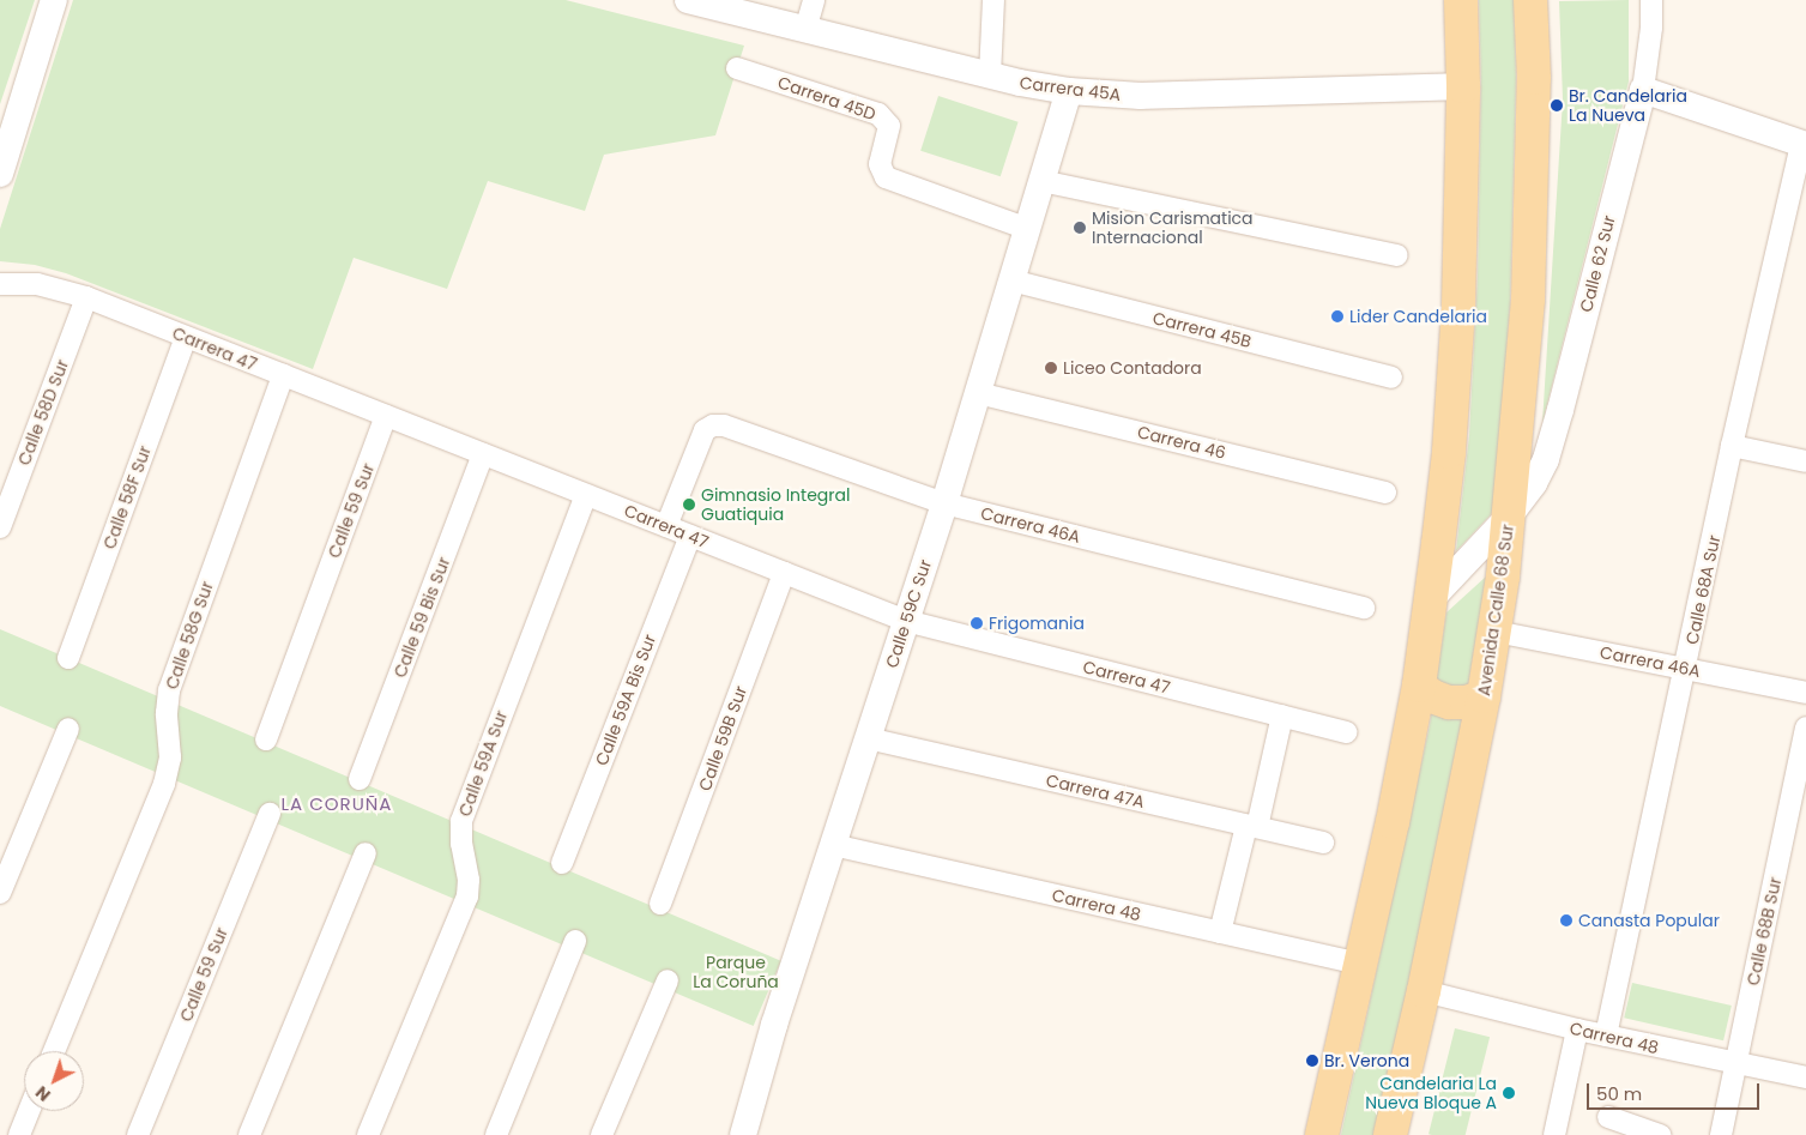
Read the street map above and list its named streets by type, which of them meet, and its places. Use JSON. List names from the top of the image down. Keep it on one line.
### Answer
{"streets":{"main road":["Avenida Calle 68 Sur"],"street":["Carrera 45A","Carrera 45D","Calle 62 Sur","Carrera 45B","Carrera 47","Calle 58D Sur","Carrera 46","Calle 58F Sur","Calle 59 Sur","Carrera 46A","Calle 68A Sur","Calle 59C Sur","Calle 59 Bis Sur","Calle 58G Sur","Calle 59A Bis Sur","Calle 59B Sur","Calle 59A Sur","Carrera 47A","Carrera 48","Calle 68B Sur"]},"crossings":[["Carrera 45A","Calle 59C Sur"],["Carrera 45D","Calle 59C Sur"],["Calle 62 Sur","Avenida Calle 68 Sur"],["Carrera 45B","Calle 59C Sur"],["Carrera 47","Calle 58D Sur"],["Carrera 47","Calle 58F Sur"],["Carrera 47","Calle 59 Sur"],["Carrera 47","Carrera 46A"],["Carrera 47","Calle 59C Sur"],["Carrera 47","Calle 59 Bis Sur"],["Carrera 47","Calle 58G Sur"],["Carrera 47","Calle 59A Bis Sur"],["Carrera 47","Calle 59B Sur"],["Carrera 47","Calle 59A Sur"],["Carrera 46","Calle 59C Sur"],["Carrera 46A","Calle 68A Sur"],["Carrera 46A","Avenida Calle 68 Sur"],["Carrera 46A","Calle 59C Sur"],["Calle 68A Sur","Carrera 48"],["Avenida Calle 68 Sur","Carrera 48"],["Calle 59C Sur","Carrera 47A"],["Calle 59C Sur","Carrera 48"],["Carrera 48","Calle 68B Sur"]],"districts":["LA CORUÑA"],"parks":["Parque La Coruña"],"places":["Br. Candelaria La Nueva","Mision Carismatica Internacional","Lider Candelaria","Liceo Contadora","Gimnasio Integral Guatiquia","Frigomania","Canasta Popular","Br. Verona","Candelaria La Nueva Bloque A"],"scale_bar":"50 m","north":"bottom left"}
